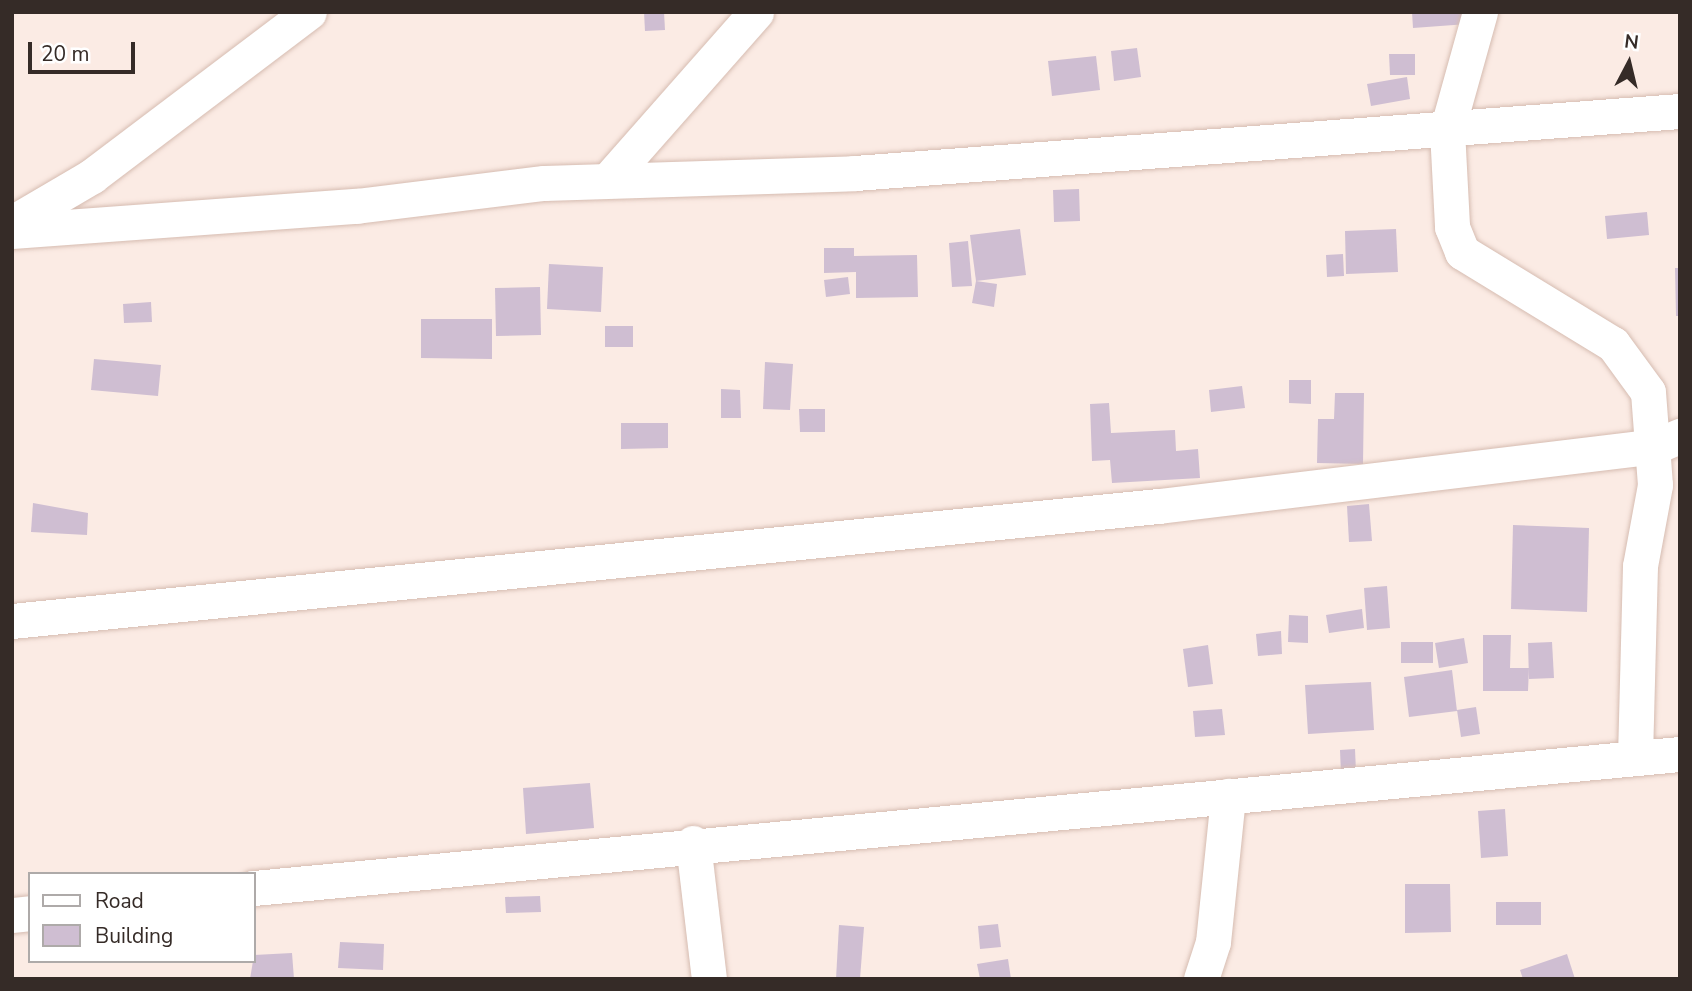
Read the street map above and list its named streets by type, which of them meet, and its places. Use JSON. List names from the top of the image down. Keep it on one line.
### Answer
{"legend":["Road","Building"],"scale_bar":"20 m","north":"top"}
